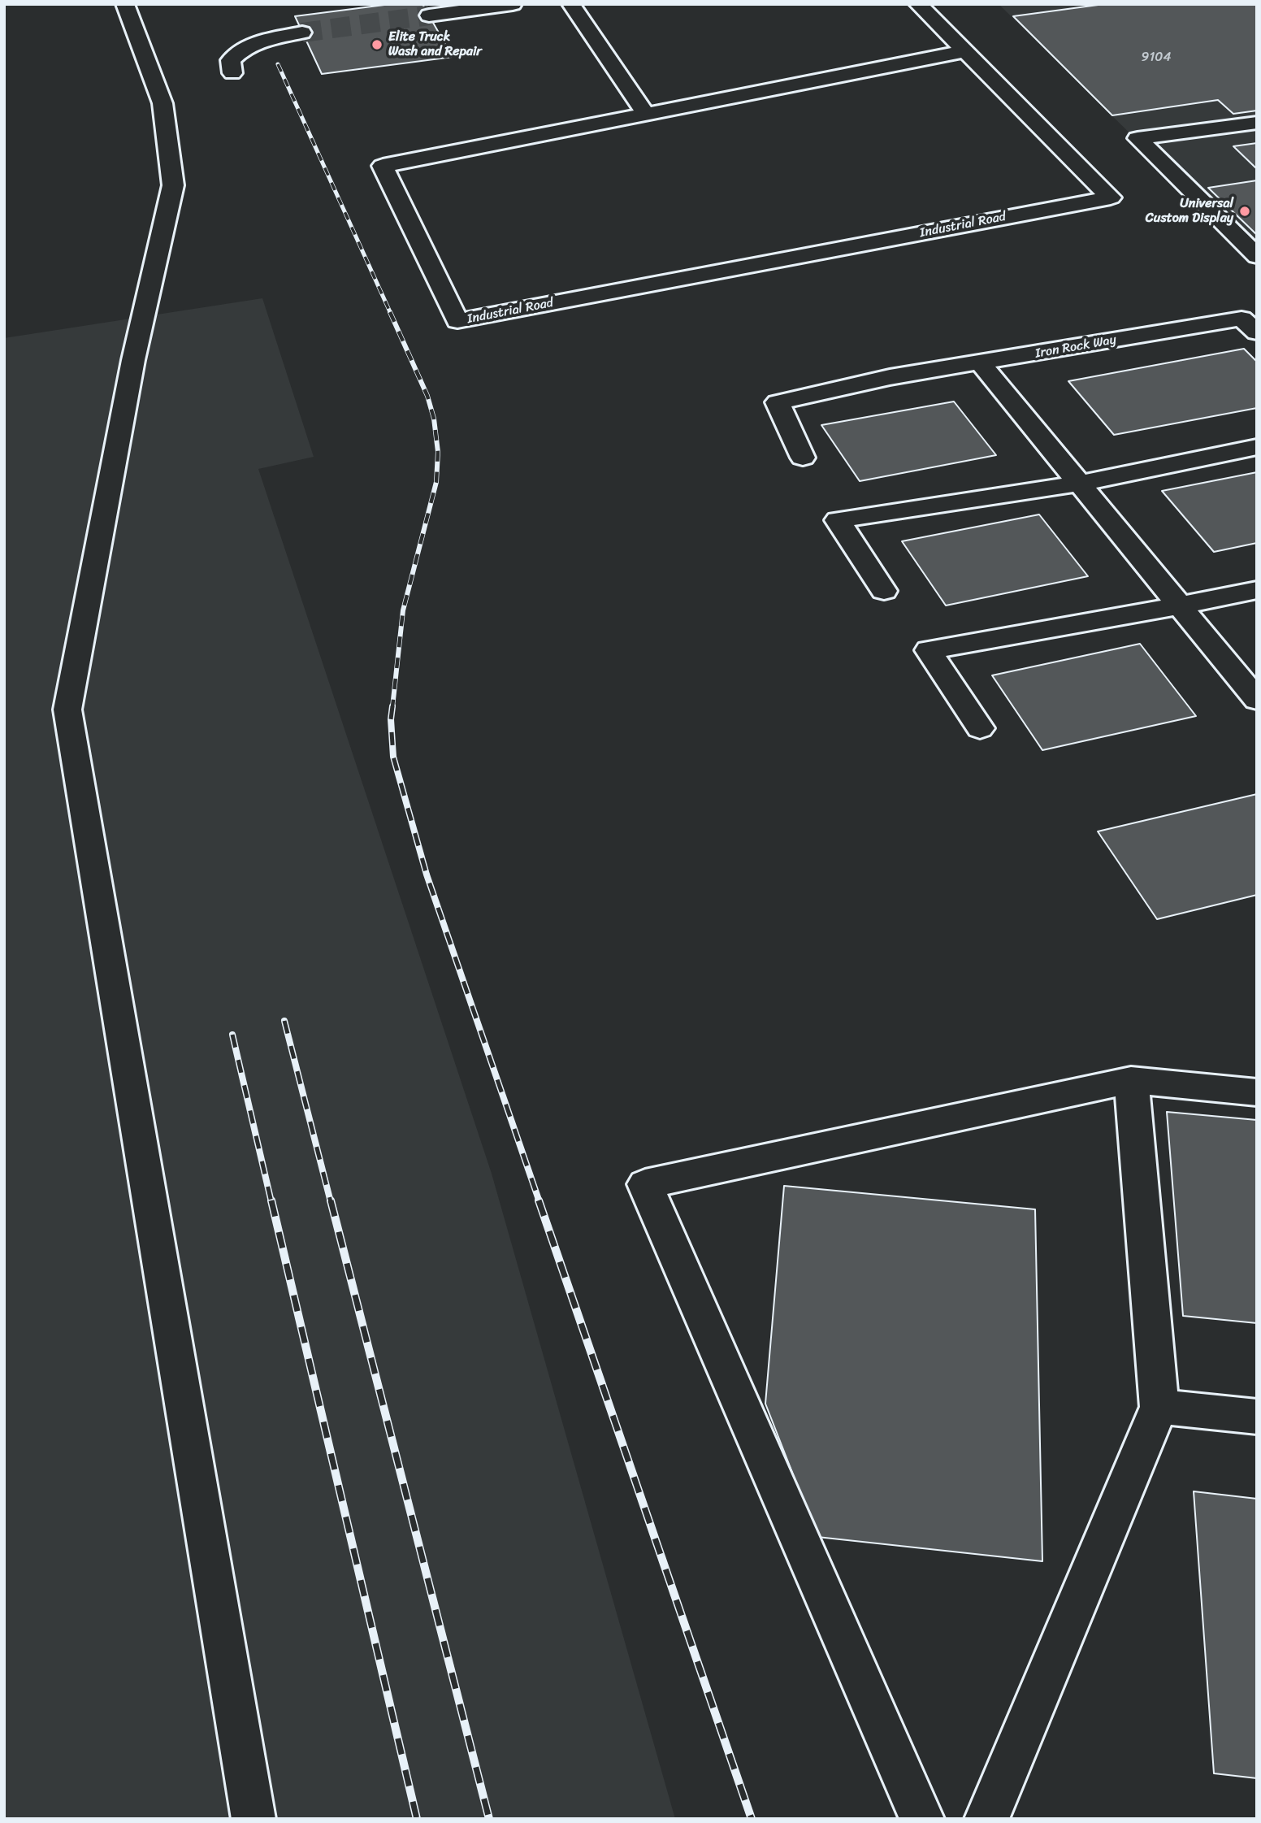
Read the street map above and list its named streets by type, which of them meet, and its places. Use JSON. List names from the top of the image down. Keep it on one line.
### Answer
{"streets":{"street":["Industrial Road","Iron Rock Way"]},"places":["Elite Truck Wash and Repair","Universal Custom Display"],"house_numbers":["9104"]}
